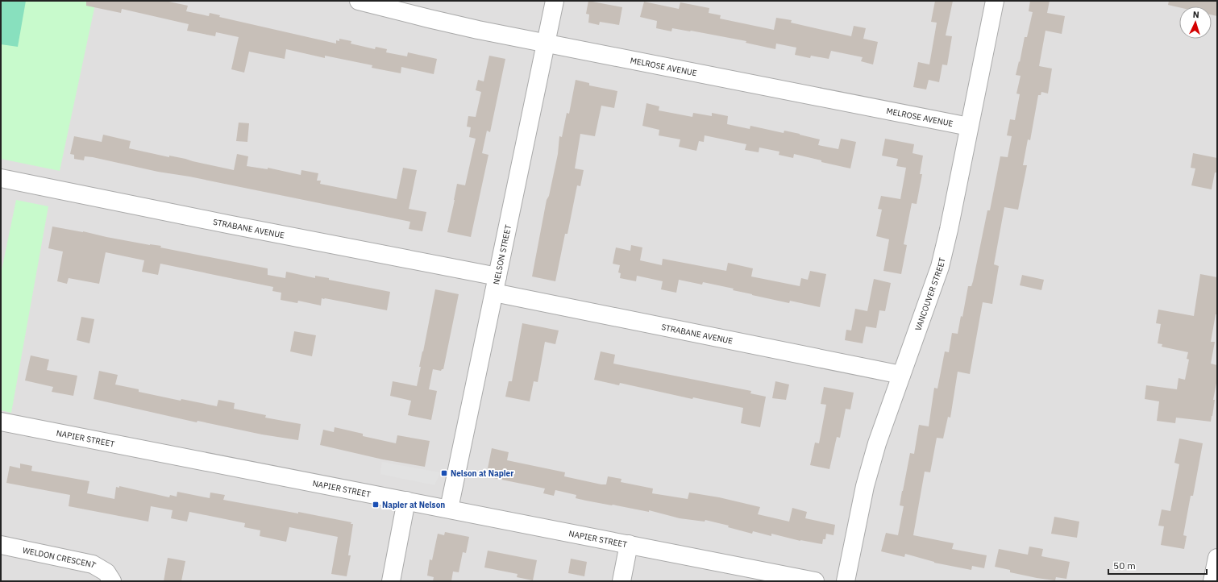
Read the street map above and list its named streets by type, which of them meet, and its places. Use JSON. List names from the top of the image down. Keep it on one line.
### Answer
{"streets":{"street":["MELROSE AVENUE","STRABANE AVENUE","NELSON STREET","VANCOUVER STREET","NAPIER STREET","WELDON CRESCENT"]},"crossings":[["MELROSE AVENUE","NELSON STREET"],["MELROSE AVENUE","VANCOUVER STREET"],["STRABANE AVENUE","NELSON STREET"],["STRABANE AVENUE","VANCOUVER STREET"],["NELSON STREET","NAPIER STREET"]],"places":{"transit":["Nelson at Napier","Napier at Nelson"]},"scale_bar":"50 m","north":"top"}
